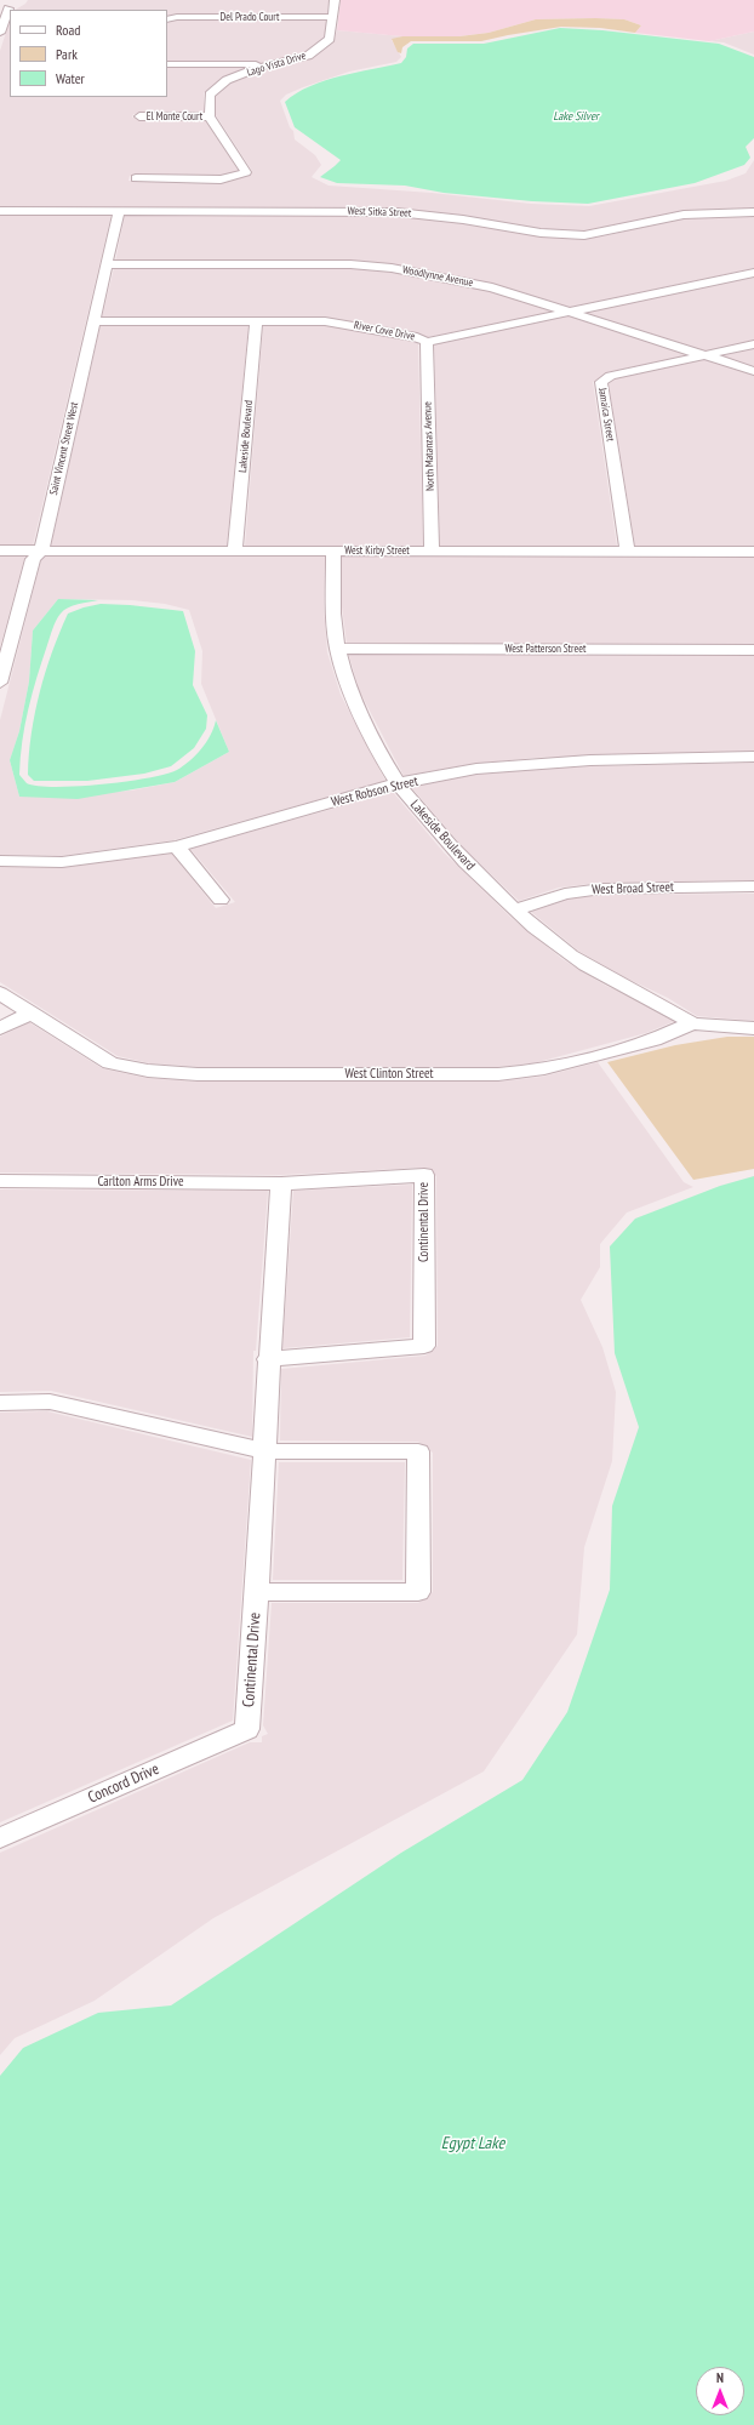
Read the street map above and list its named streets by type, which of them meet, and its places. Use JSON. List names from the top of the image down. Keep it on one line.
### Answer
{"streets":{"street":["Del Prado Court","Lago Vista Drive","El Monte Court","West Sitka Street","Woodlynne Avenue","River Cove Drive","Jamaica Street","Lakeside Boulevard","North Matanzas Avenue","Saint Vincent Street West","West Kirby Street","West Patterson Street","West Robson Street","West Broad Street","West Clinton Street","Carlton Arms Drive","Continental Drive","Concord Drive"]},"crossings":[["Del Prado Court","Lago Vista Drive"],["Lago Vista Drive","El Monte Court"],["West Sitka Street","Saint Vincent Street West"],["Woodlynne Avenue","River Cove Drive"],["Woodlynne Avenue","Jamaica Street"],["Woodlynne Avenue","Saint Vincent Street West"],["River Cove Drive","Lakeside Boulevard"],["River Cove Drive","North Matanzas Avenue"],["River Cove Drive","Saint Vincent Street West"],["Jamaica Street","West Kirby Street"],["Lakeside Boulevard","West Kirby Street"],["Lakeside Boulevard","West Patterson Street"],["Lakeside Boulevard","West Robson Street"],["Lakeside Boulevard","West Broad Street"],["Lakeside Boulevard","West Clinton Street"],["North Matanzas Avenue","West Kirby Street"],["Saint Vincent Street West","West Kirby Street"],["Carlton Arms Drive","Continental Drive"],["Continental Drive","Concord Drive"]],"water":["Lake Silver","Egypt Lake"],"legend":["Road","Park","Water"],"north":"top"}
